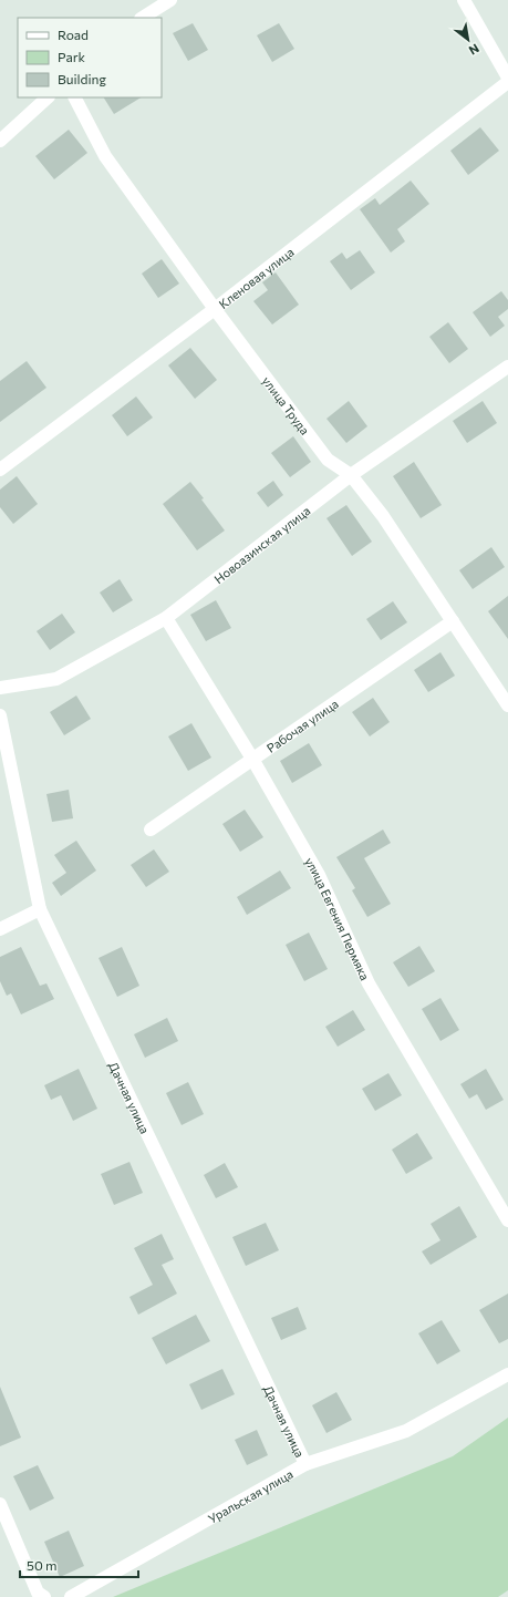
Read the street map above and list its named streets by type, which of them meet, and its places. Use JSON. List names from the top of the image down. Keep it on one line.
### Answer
{"streets":{"street":["Кленовая улица","улица Труда","Новоазинская улица","Рабочая улица","улица Евгения Пермяка","Дачная улица","Уральская улица"]},"crossings":[["Кленовая улица","улица Труда"],["улица Труда","Новоазинская улица"],["улица Труда","Рабочая улица"],["Новоазинская улица","улица Евгения Пермяка"],["Рабочая улица","улица Евгения Пермяка"],["Дачная улица","Уральская улица"]],"legend":["Road","Park","Building"],"scale_bar":"50 m","north":"bottom right"}
